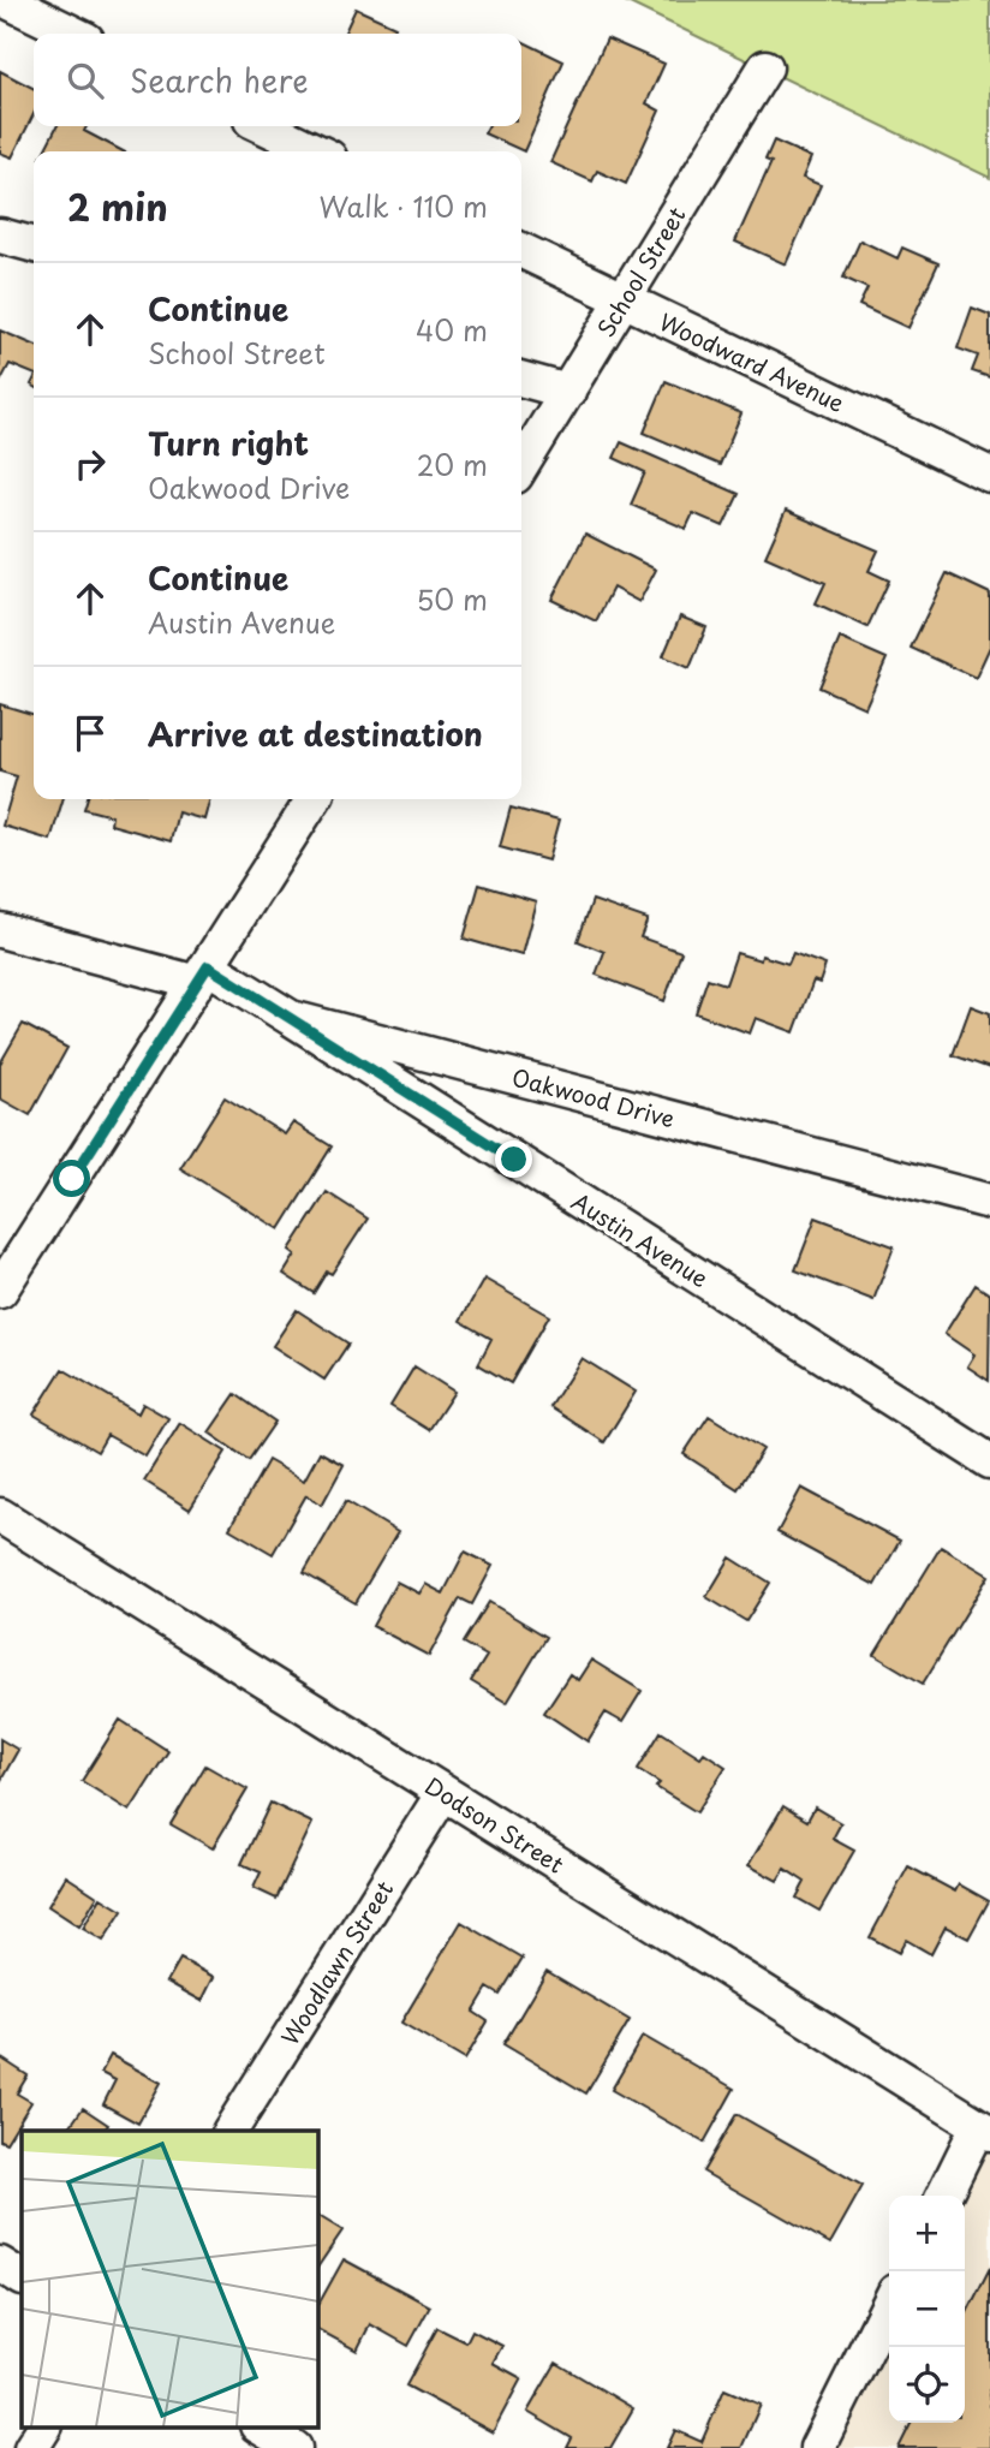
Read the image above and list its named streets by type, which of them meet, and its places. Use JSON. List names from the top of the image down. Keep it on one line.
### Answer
{"streets":{"street":["School Street","Woodward Avenue","Oakwood Drive","Austin Avenue","Dodson Street","Woodlawn Street"]},"crossings":[["School Street","Woodward Avenue"],["Oakwood Drive","Austin Avenue"],["Dodson Street","Woodlawn Street"]],"page":{"search":"Search here","heading":["2 min","Walk · 110 m"],"list":[["Continue","School Street","40 m"],["Turn right","Oakwood Drive","20 m"],["Continue","Austin Avenue","50 m"],"Arrive at destination"],"map_buttons":["+","−"]}}
